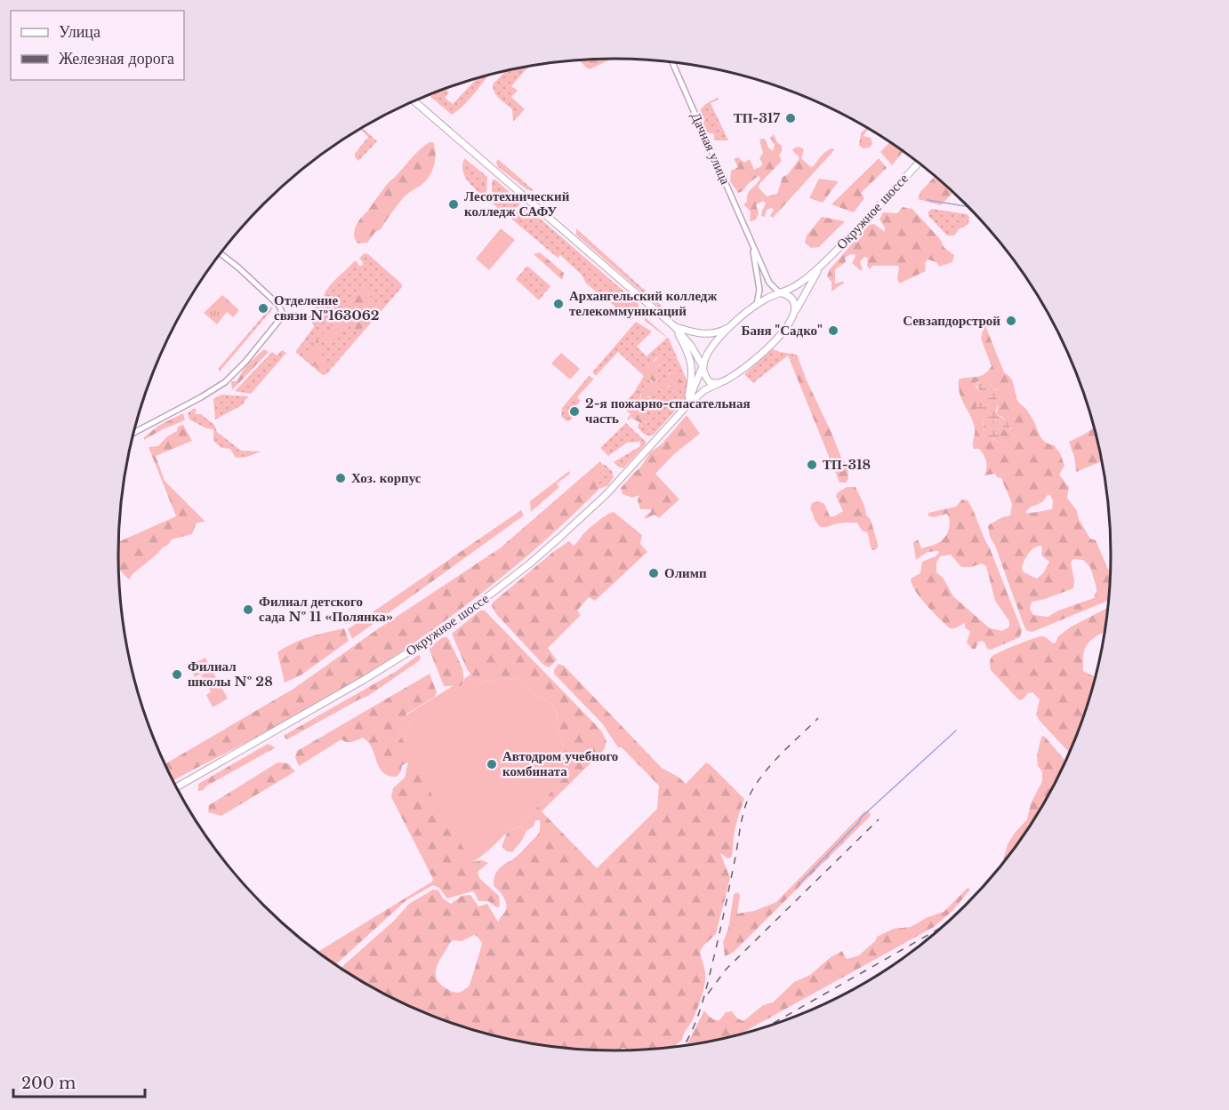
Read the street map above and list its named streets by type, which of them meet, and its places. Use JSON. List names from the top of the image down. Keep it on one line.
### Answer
{"streets":{"main road":["Окружное шоссе"],"street":["Дачная улица"]},"crossings":[["Дачная улица","Окружное шоссе"]],"places":["ТП-317","Лесотехнический колледж САФУ","Архангельский колледж телекоммуникаций","Отделение связи №163062","Севзапдорстрой","Баня \"Садко\"","2-я пожарно-спасательная часть","ТП-318","Хоз. корпус","Олимп","Филиал детского сада № 11 «Полянка»","Филиал школы № 28","Автодром учебного комбината"],"legend":["Улица","Железная дорога"],"scale_bar":"200 m"}
